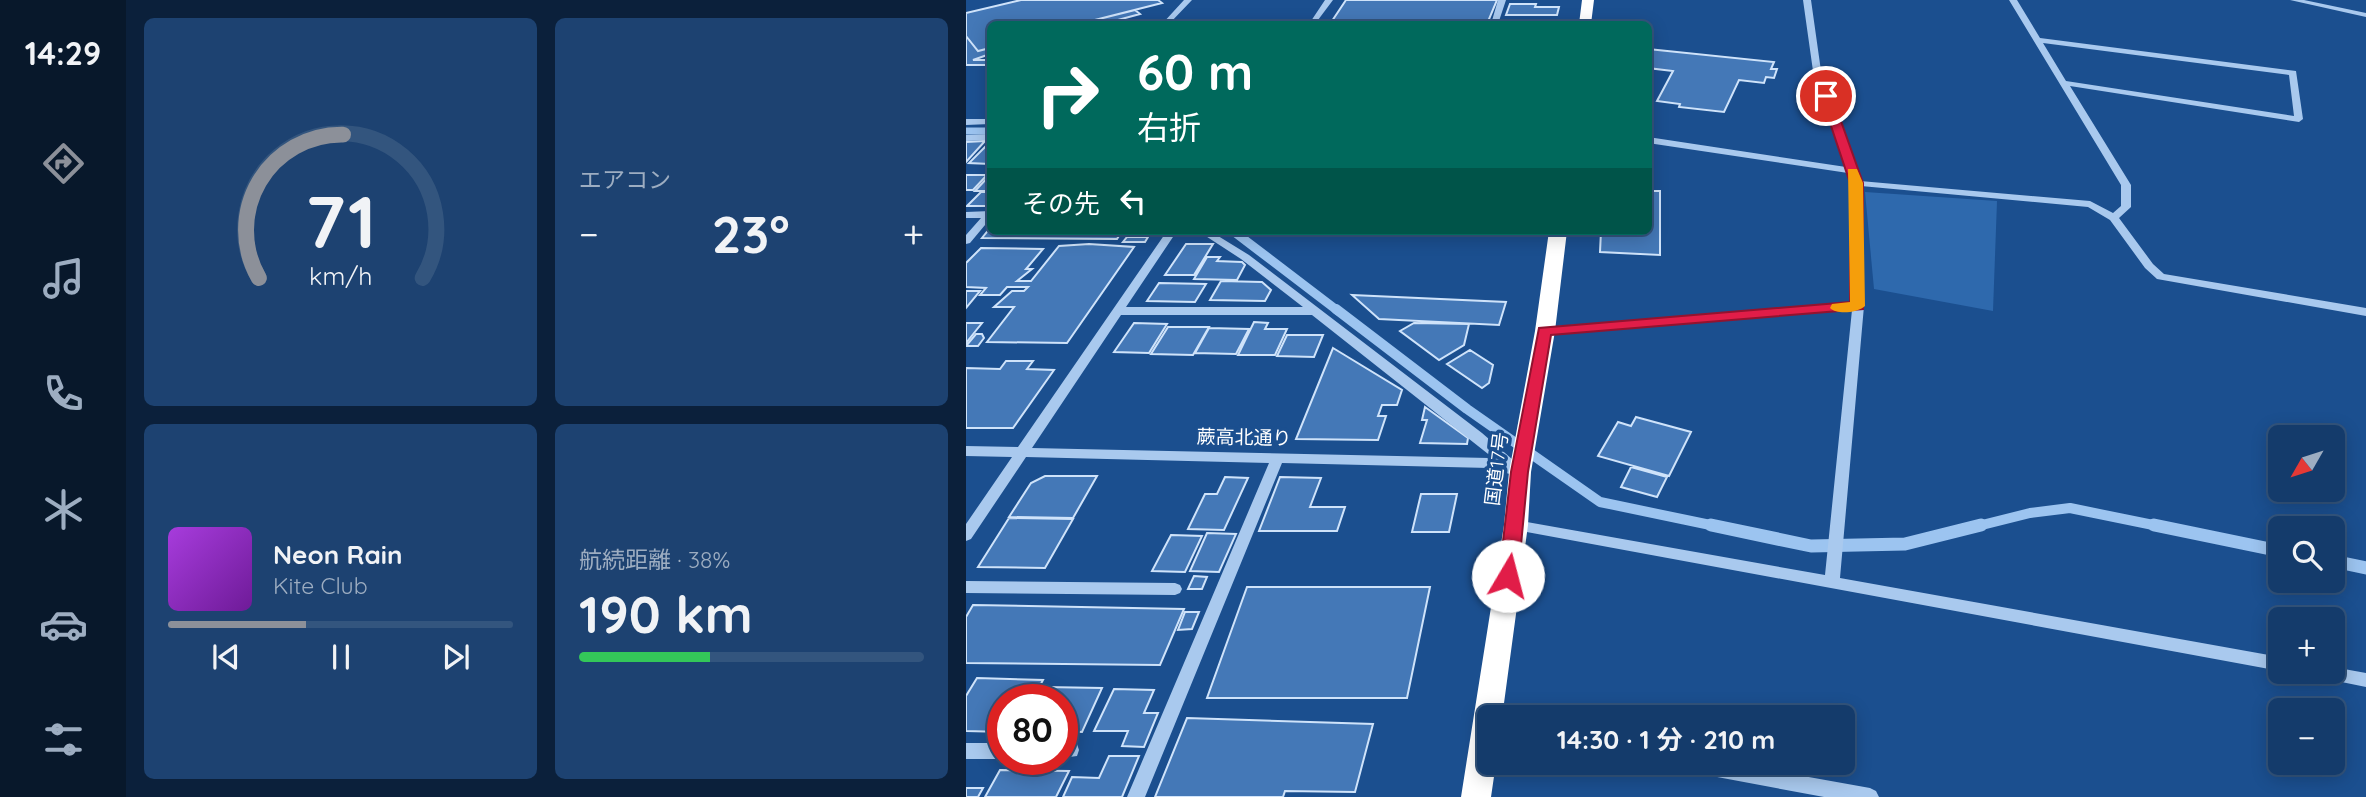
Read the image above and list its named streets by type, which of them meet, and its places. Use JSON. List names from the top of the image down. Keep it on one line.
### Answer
{"streets":{"highway":["国道17号"],"street":["蕨高北通り"]},"crossings":[["蕨高北通り","国道17号"]],"north":"bottom left","page":{"tabs":"14:29","tile":["エアコン",["航続距離 · 38%","190 km"]],"turn":["60 m","右折"],"then":"その先","heat":["−","23°","+"],"map_buttons":["+","−"],"song":["Neon Rain","Kite Club"],"limit":"80","trip":"14:30 · 1 分 · 210 m","gauge":["71","km/h"]}}
